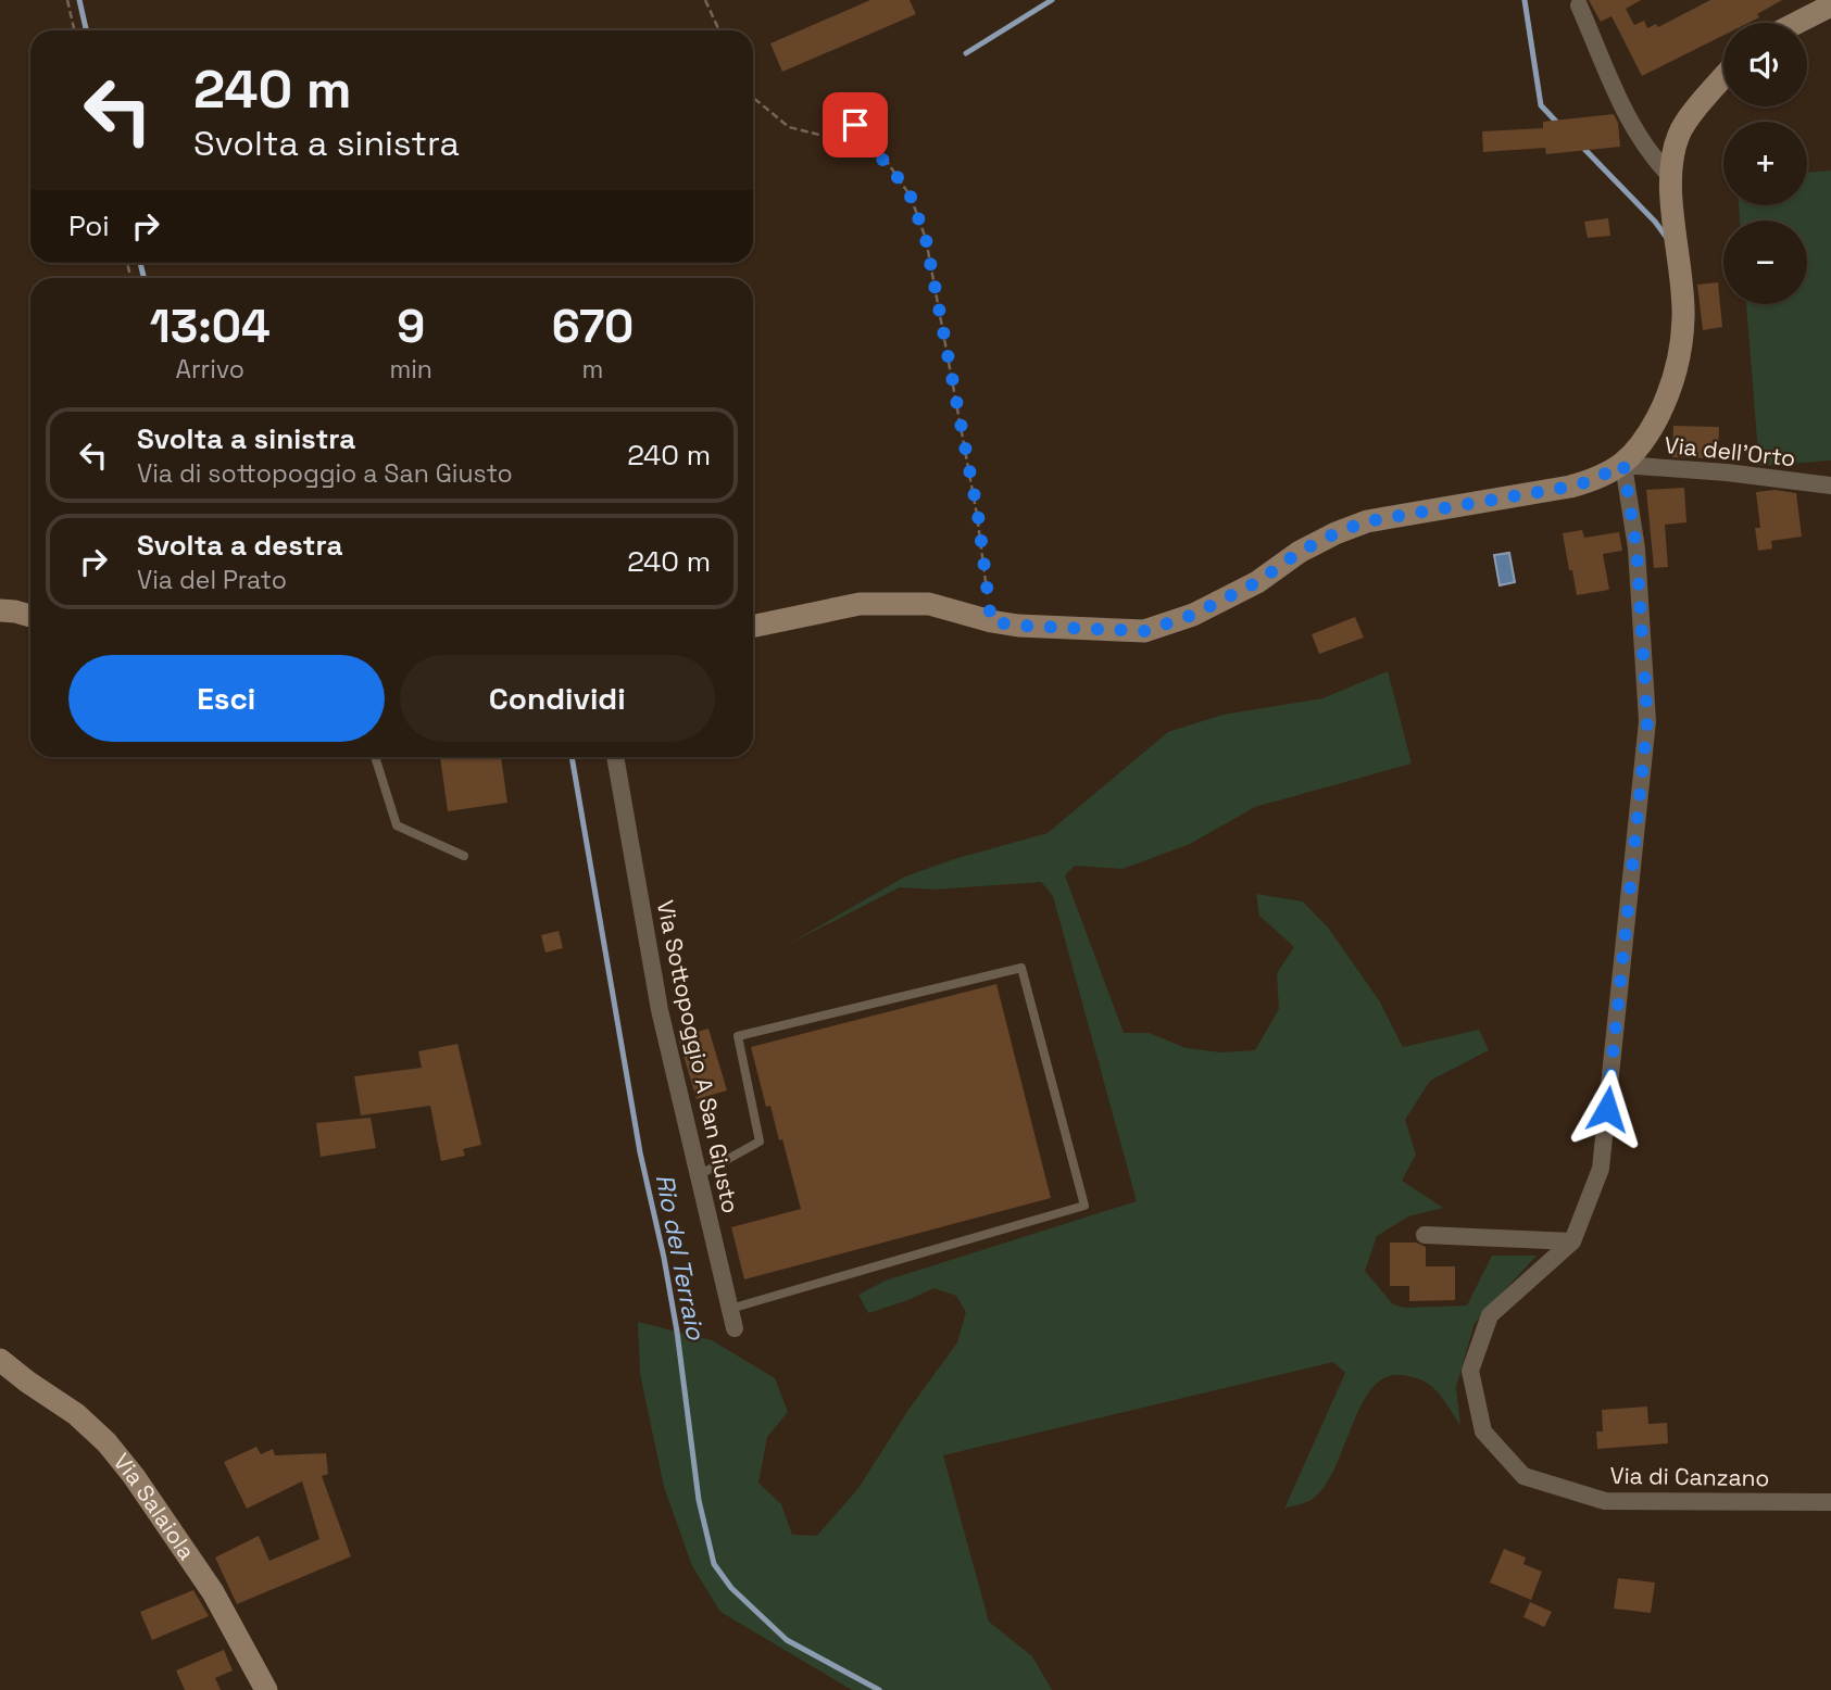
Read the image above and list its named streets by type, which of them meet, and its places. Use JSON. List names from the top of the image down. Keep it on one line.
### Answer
{"streets":{"street":["Via dell'Orto","Via Sottopoggio A San Giusto","Via di Canzano","Via Salaiola"]},"crossings":[["Via dell'Orto","Via di Canzano"]],"water":["Rio del Terraio"],"page":{"map_buttons":["+","−"],"turn":["240 m","Svolta a sinistra"],"then":"Poi","eta":["13:04","Arrivo","9","min","670","m"],"list":[{"name":"Svolta a sinistra","note":"Via di sottopoggio a San Giusto","value":"240 m"},{"name":"Svolta a destra","note":"Via del Prato","value":"240 m"}],"buttons":["Esci","Condividi"]}}
